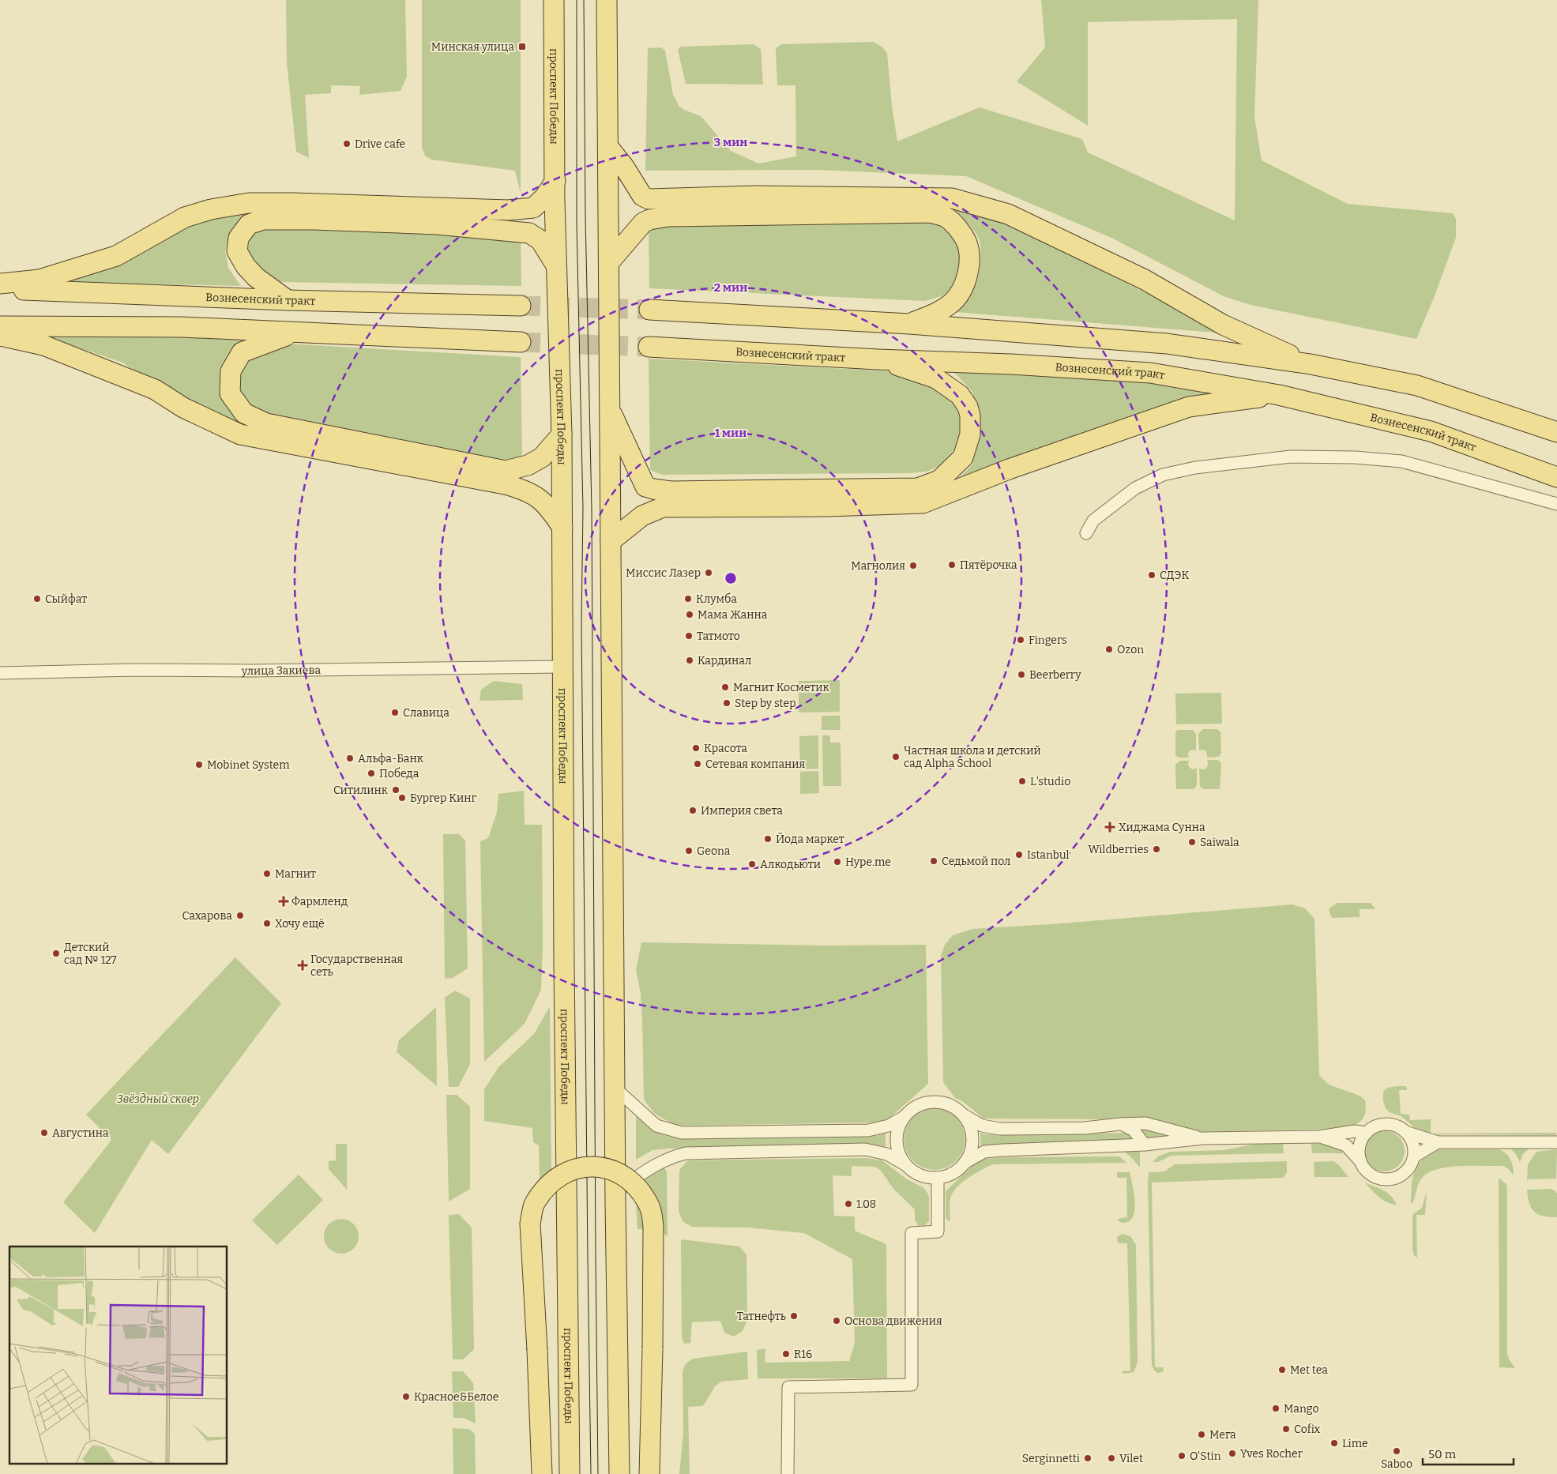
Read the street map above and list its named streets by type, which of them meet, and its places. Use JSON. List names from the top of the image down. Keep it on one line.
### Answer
{"streets":{"main road":["проспект Победы","Вознесенский тракт"],"street":["улица Закиева"]},"crossings":[["проспект Победы","улица Закиева"]],"parks":["Звёздный сквер"],"places":{"transit":["Минская улица"],"other":["Drive cafe","Пятёрочка","Магнолия","Миссис Лазер","СДЭК","Сыйфат","Клумба","Мама Жанна","Татмото","Fingers","Ozon","Кардинал","Beerberry","Магнит Косметик","Step by step","Славица","Красота","Частная школа и детский сад Alpha School","Альфа-Банк","Сетевая компания","Mobinet System","Победа","L'studio","Ситилинк","Бургер Кинг","Империя света","Йода маркет","Saiwala","Wildberries","Geona","Istanbul","Седьмой пол","Hype.me","Алкодьюти","Магнит","Сахарова","Хочу ещё","Детский сад № 127","Августина","1.08","Татнефть","Основа движения","R16","Met tea","Красное&Белое","Mango","Cofix","Мега","Lime","Saboo","Yves Rocher","O'Stin","Serginnetti","Vilet"],"health":["Хиджама Сунна","Фармленд","Государственная сеть"]},"scale_bar":"50 m","rings":["3 мин","2 мин","1 мин"]}
